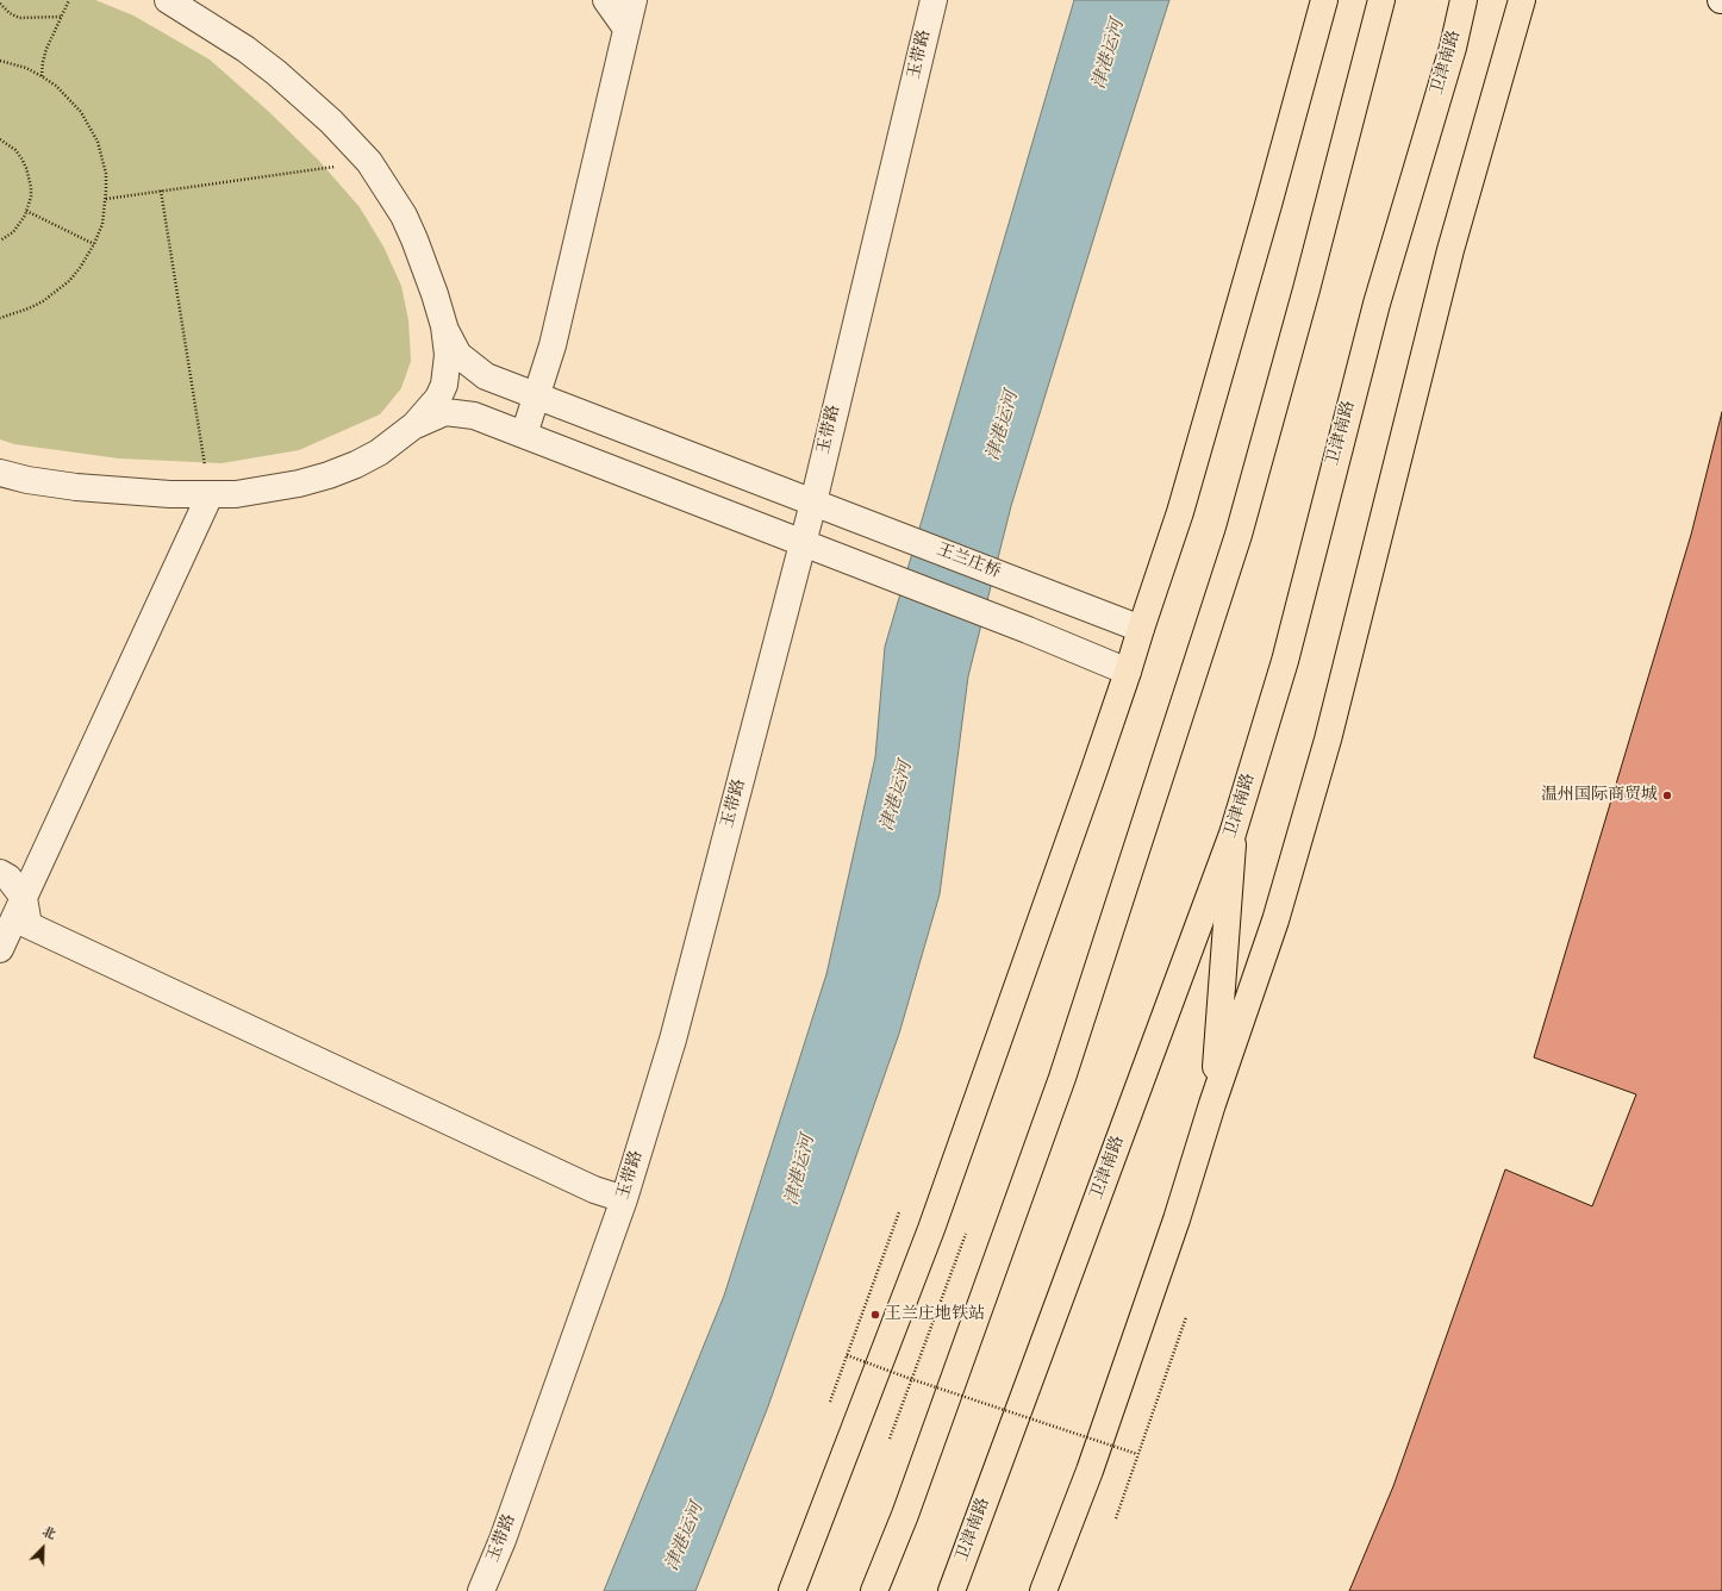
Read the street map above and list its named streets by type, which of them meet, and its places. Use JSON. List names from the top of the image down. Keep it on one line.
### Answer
{"streets":{"main road":["卫津南路"],"street":["玉带路","王兰庄桥"]},"crossings":[["玉带路","王兰庄桥"]],"water":["津港运河"],"places":["温州国际商贸城","王兰庄地铁站"],"north":"top right"}
